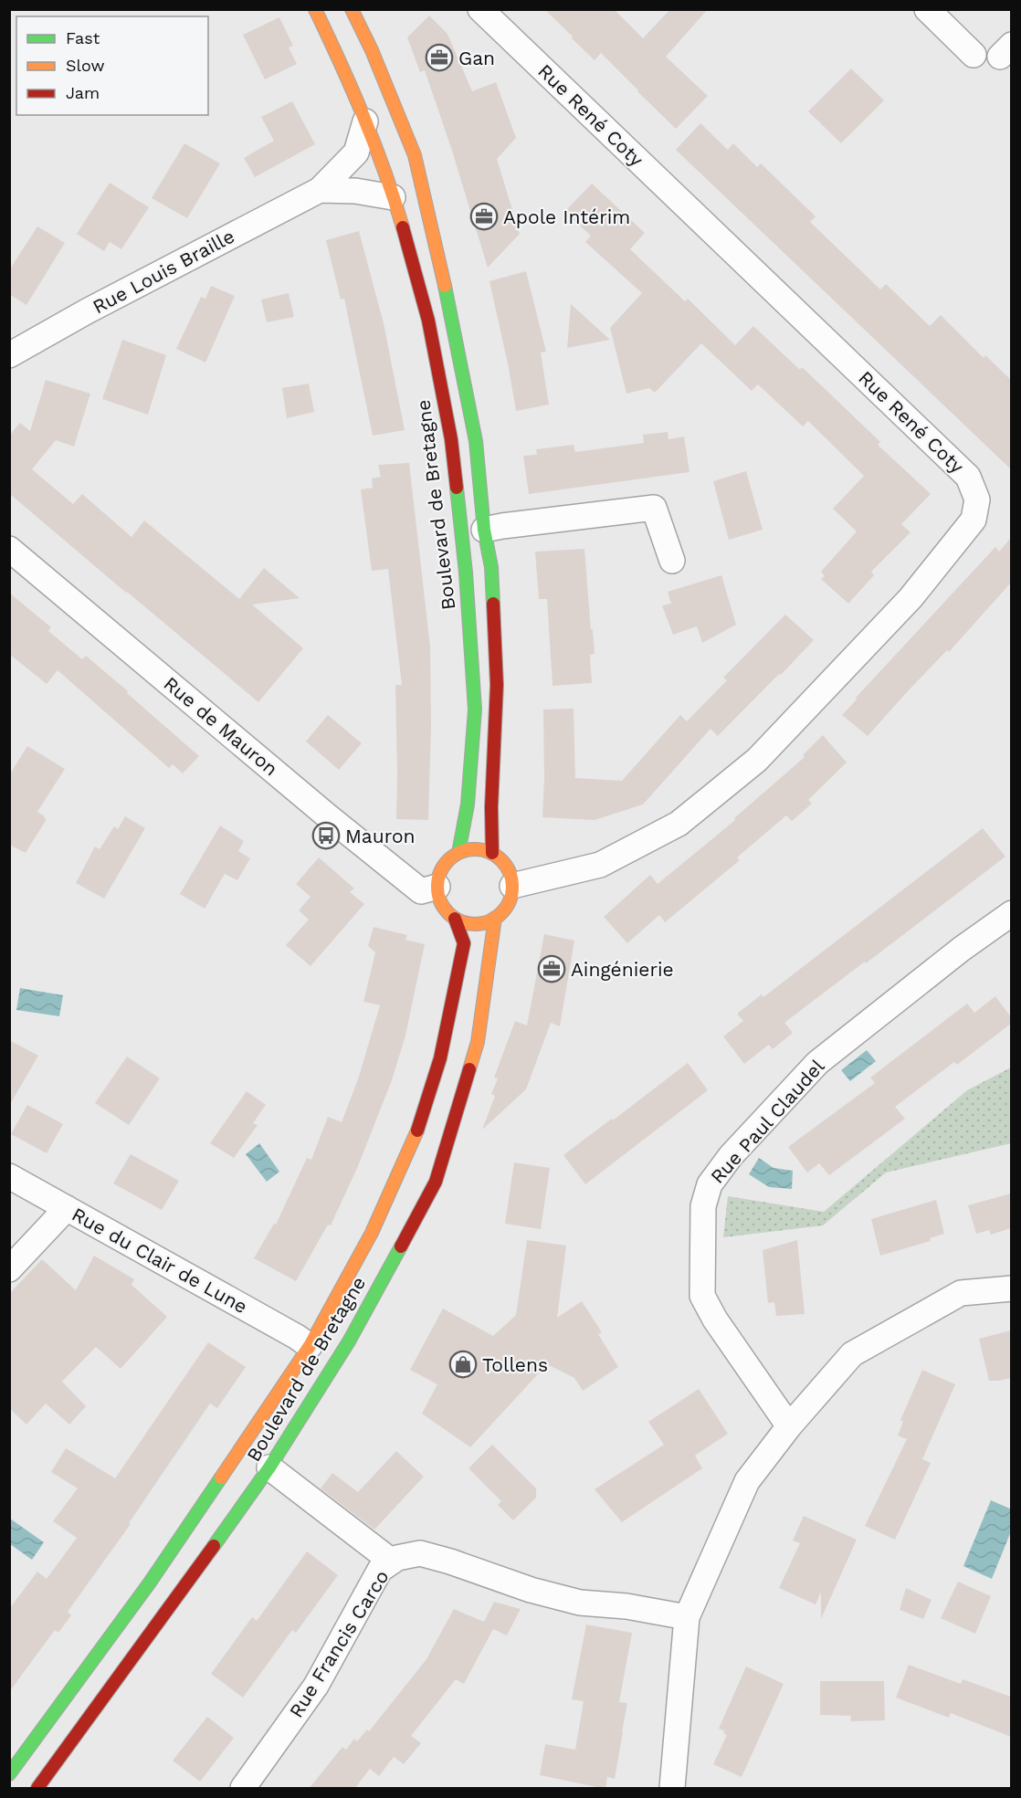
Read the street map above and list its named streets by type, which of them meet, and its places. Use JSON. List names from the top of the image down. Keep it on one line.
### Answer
{"streets":{"main road":["Boulevard de Bretagne"],"street":["Rue René Coty","Rue Louis Braille","Rue de Mauron","Rue Paul Claudel","Rue du Clair de Lune","Rue Francis Carco"]},"crossings":[["Rue René Coty","Boulevard de Bretagne"],["Rue René Coty","Rue de Mauron"],["Rue Louis Braille","Boulevard de Bretagne"],["Boulevard de Bretagne","Rue de Mauron"],["Boulevard de Bretagne","Rue du Clair de Lune"]],"places":{"office":["Gan","Apole Intérim","Aingénierie"],"bus stop":["Mauron"],"shop":["Tollens"]},"legend":["Fast","Slow","Jam"]}
